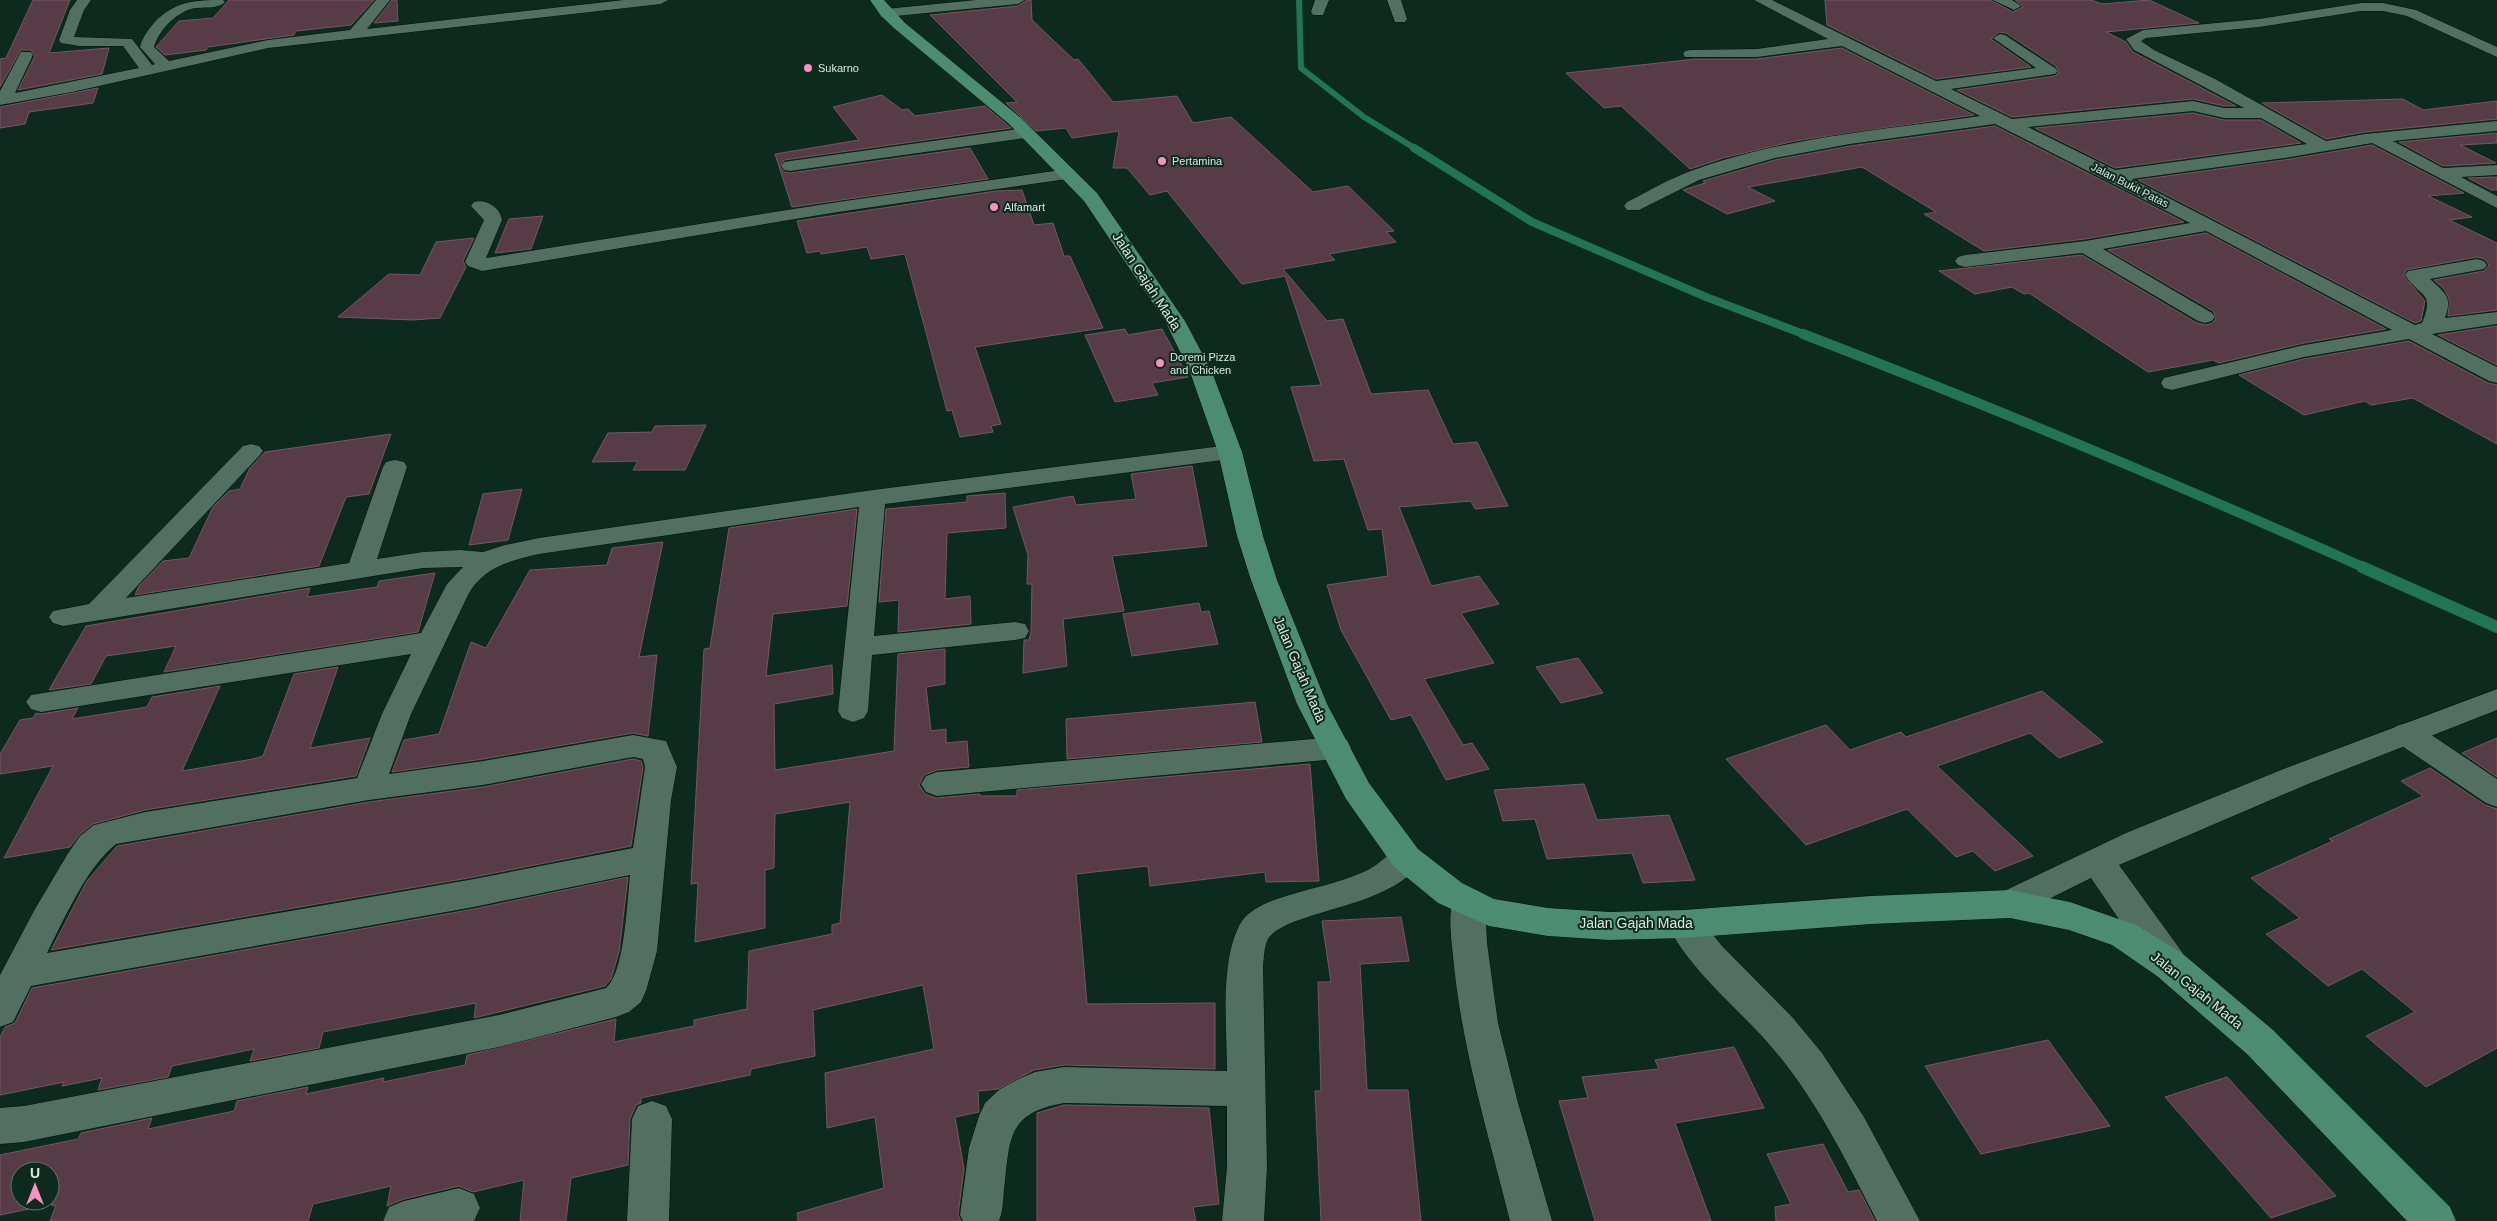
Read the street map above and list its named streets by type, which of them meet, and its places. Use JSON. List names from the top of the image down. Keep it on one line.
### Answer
{"streets":{"highway":["Jalan Gajah Mada"],"street":["Jalan Bukit Patas"]},"places":["Sukarno","Pertamina","Alfamart","Doremi Pizza and Chicken"],"north":"top"}
